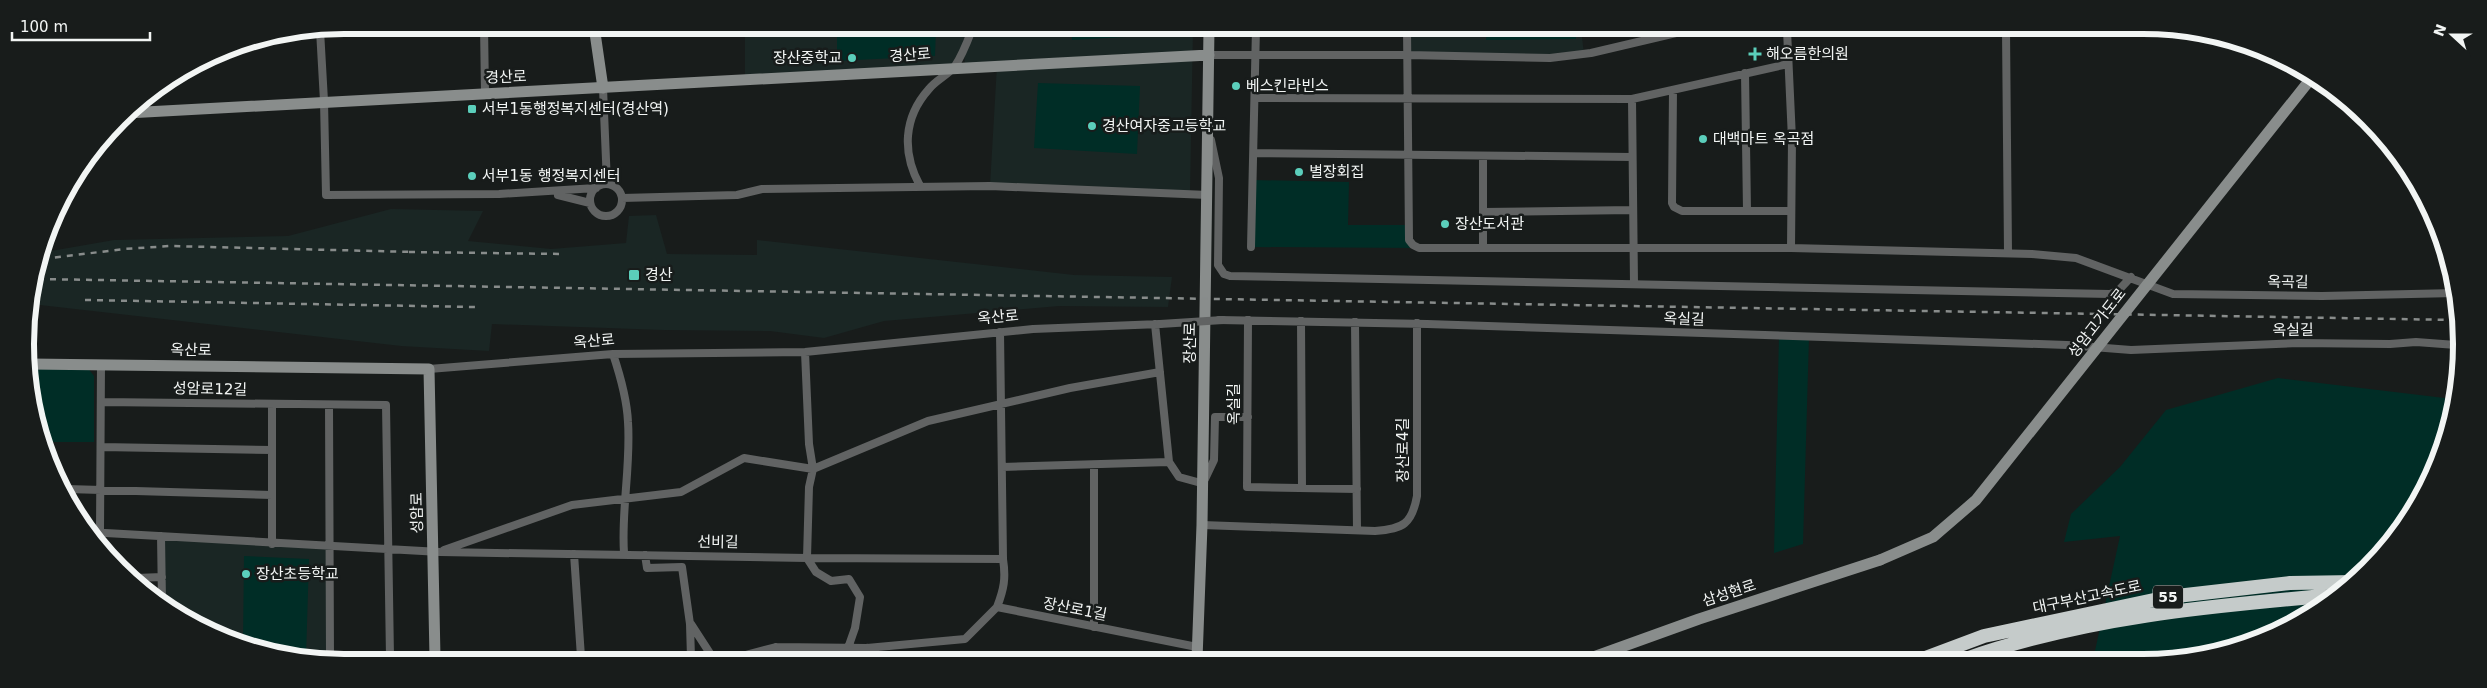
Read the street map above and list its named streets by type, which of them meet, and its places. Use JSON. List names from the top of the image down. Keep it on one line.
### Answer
{"streets":{"highway":["대구부산고속도로","55"],"street":["경산로","옥곡길","옥산로","옥실길","성암고가도로","장산로","성암로12길","장산로4길","성암로","선비길","삼성현로","장산로1길"]},"crossings":[["경산로","장산로"],["옥산로","옥실길"],["옥산로","성암로"],["옥실길","장산로4길"],["성암고가도로","삼성현로"],["장산로","장산로4길"],["장산로","장산로1길"],["성암로","선비길"]],"places":{"health":["해오름한의원"],"other":["장산중학교","베스킨라빈스","경산여자중고등학교","대백마트 옥곡점","별장회집","서부1동 행정복지센터","장산도서관","장산초등학교"],"transit":["서부1동행정복지센터(경산역)","경산"]},"scale_bar":"100 m","north":"left"}
